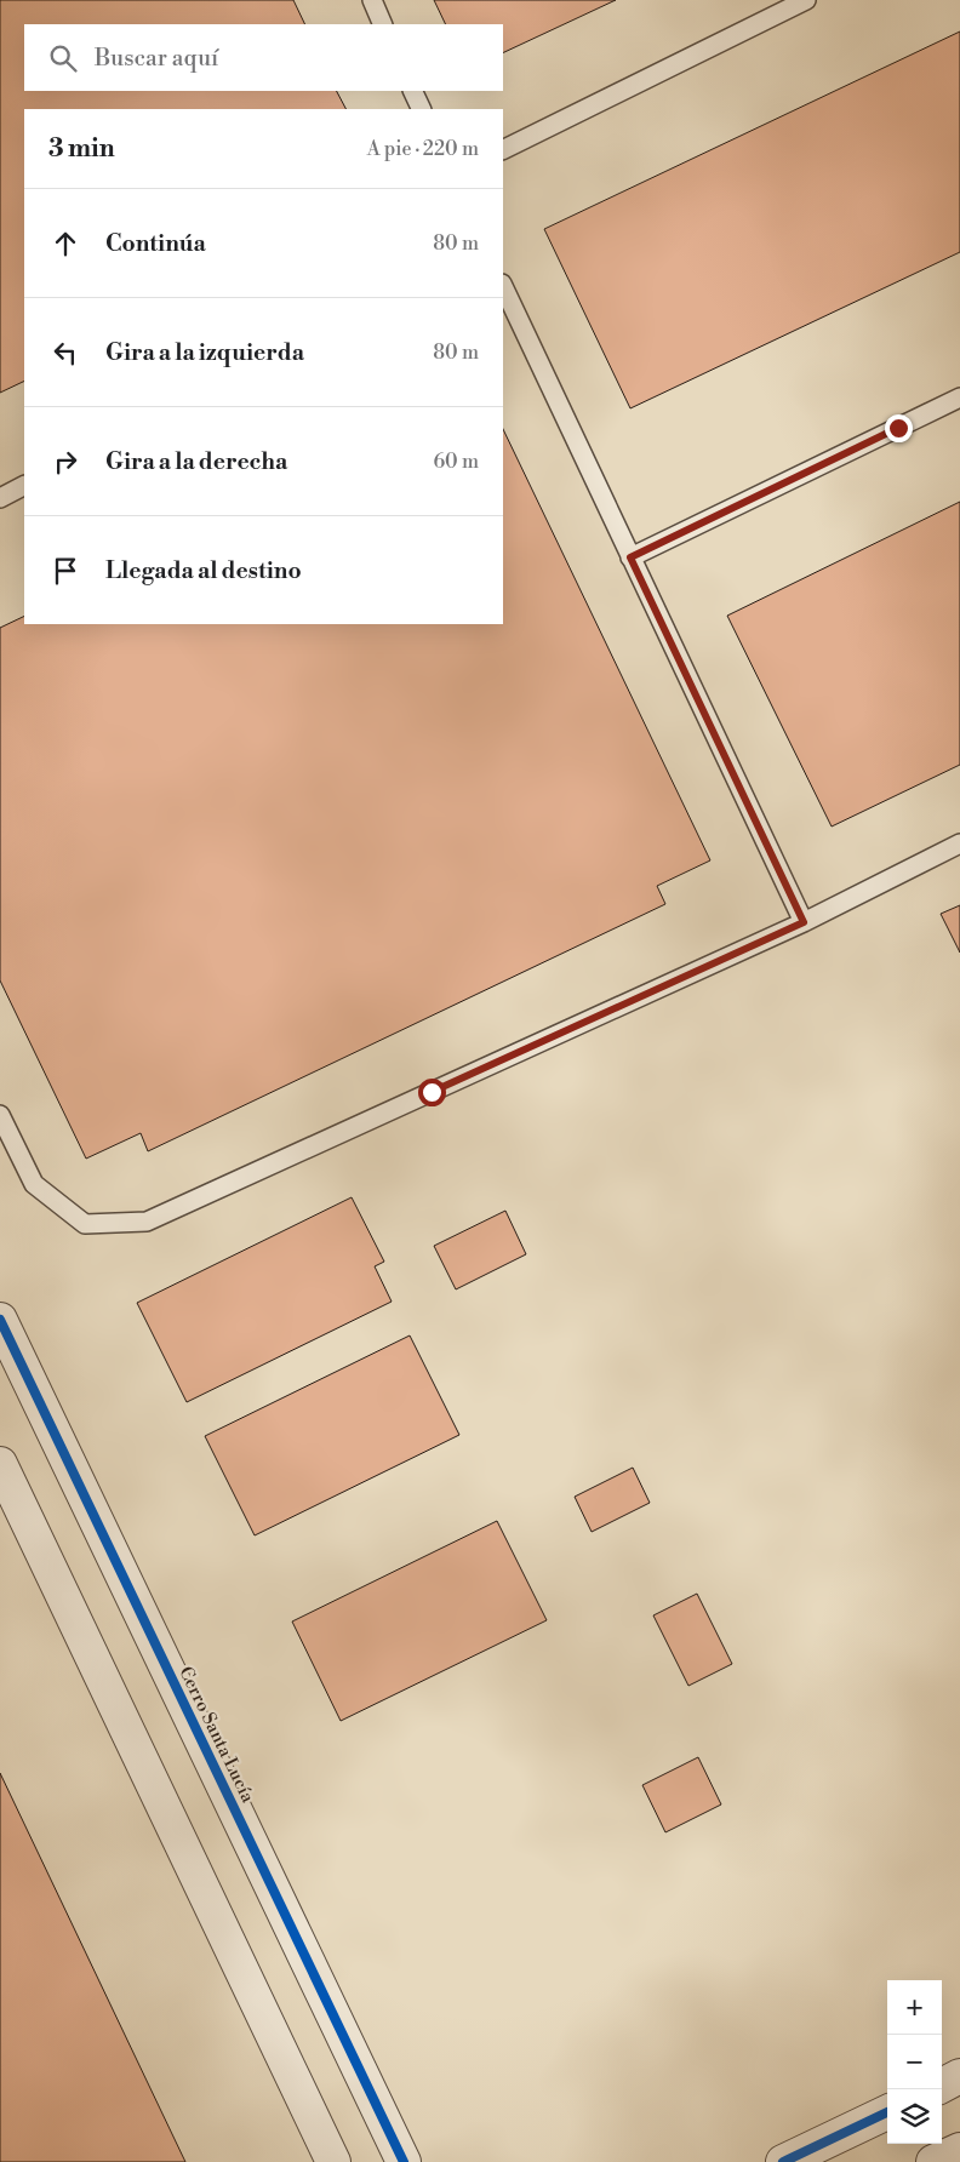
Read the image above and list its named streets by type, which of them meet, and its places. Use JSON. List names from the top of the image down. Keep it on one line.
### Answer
{"streets":{"street":["Cerro Santa Lucía"]},"page":{"search":"Buscar aquí","heading":["3 min","A pie · 220 m"],"list":[["Continúa","80 m"],["Gira a la izquierda","80 m"],["Gira a la derecha","60 m"],"Llegada al destino"],"map_buttons":["+","−"]}}
